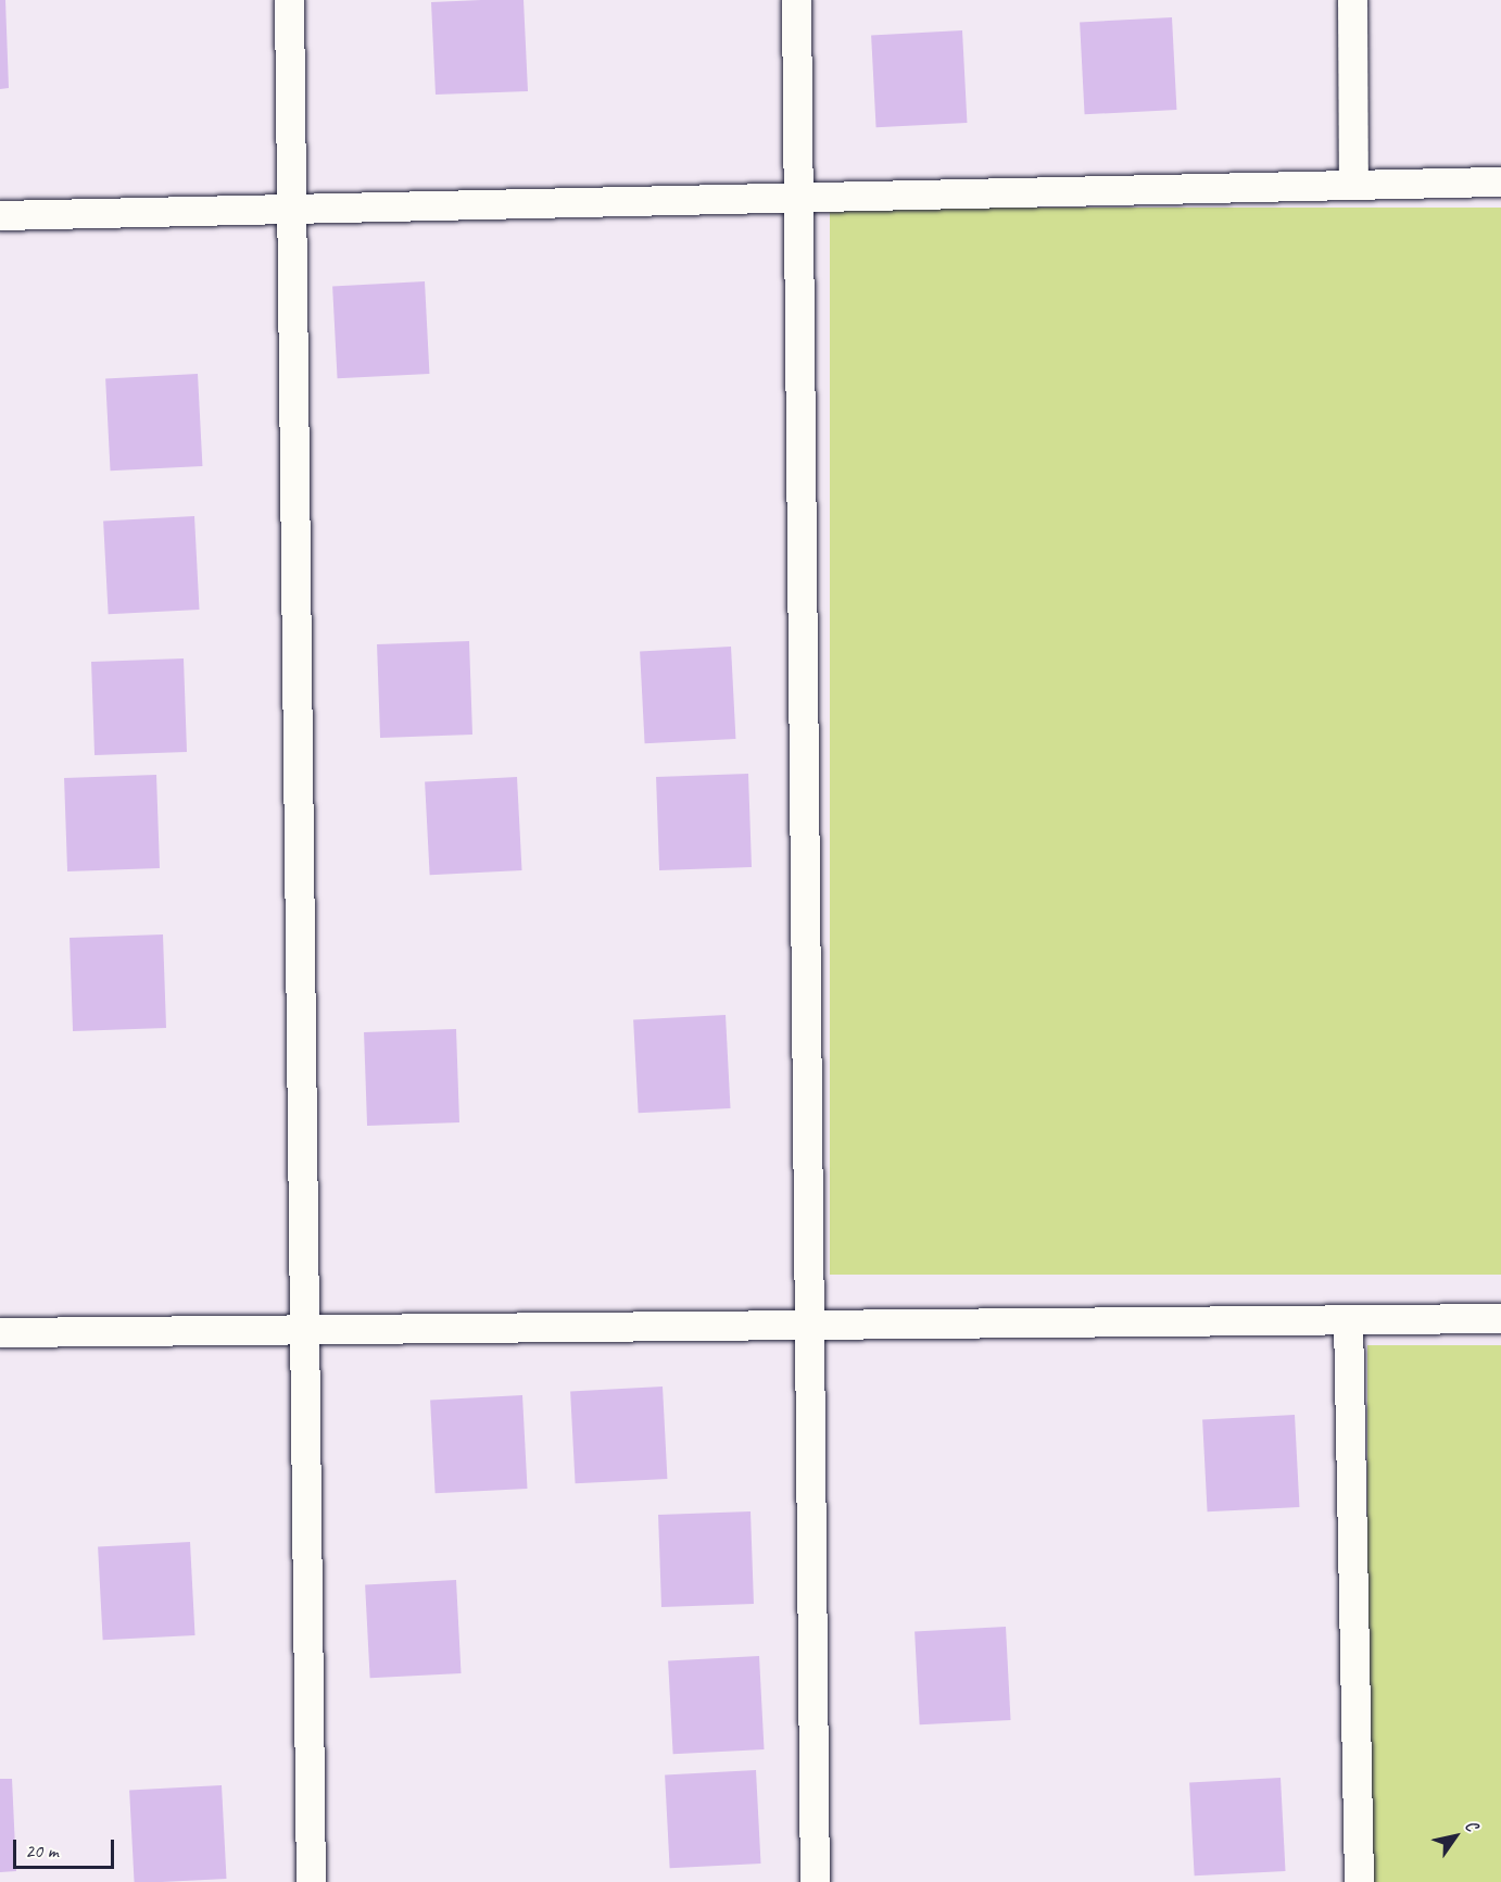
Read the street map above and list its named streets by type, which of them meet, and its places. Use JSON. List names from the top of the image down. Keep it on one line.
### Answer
{"scale_bar":"20 m","north":"top right"}
